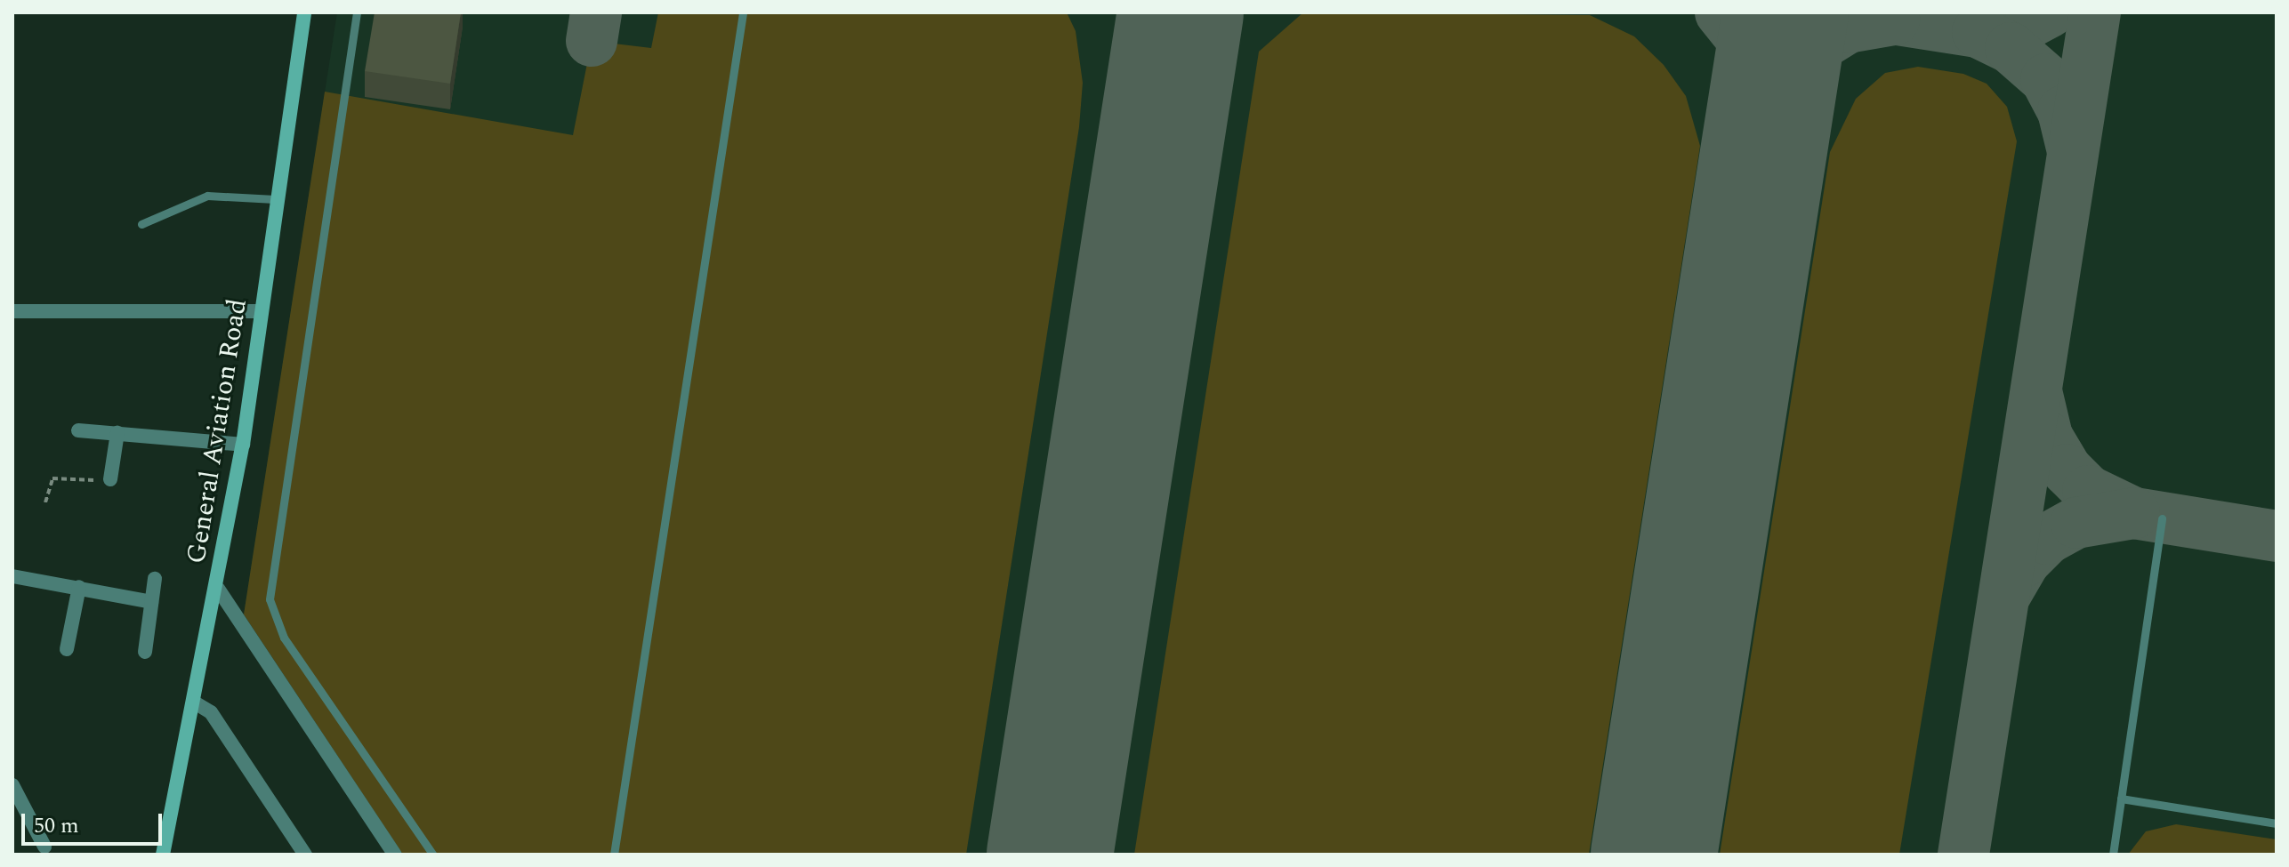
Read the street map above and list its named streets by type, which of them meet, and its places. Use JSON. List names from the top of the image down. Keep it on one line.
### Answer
{"streets":{"main road":["General Aviation Road"]},"scale_bar":"50 m"}
